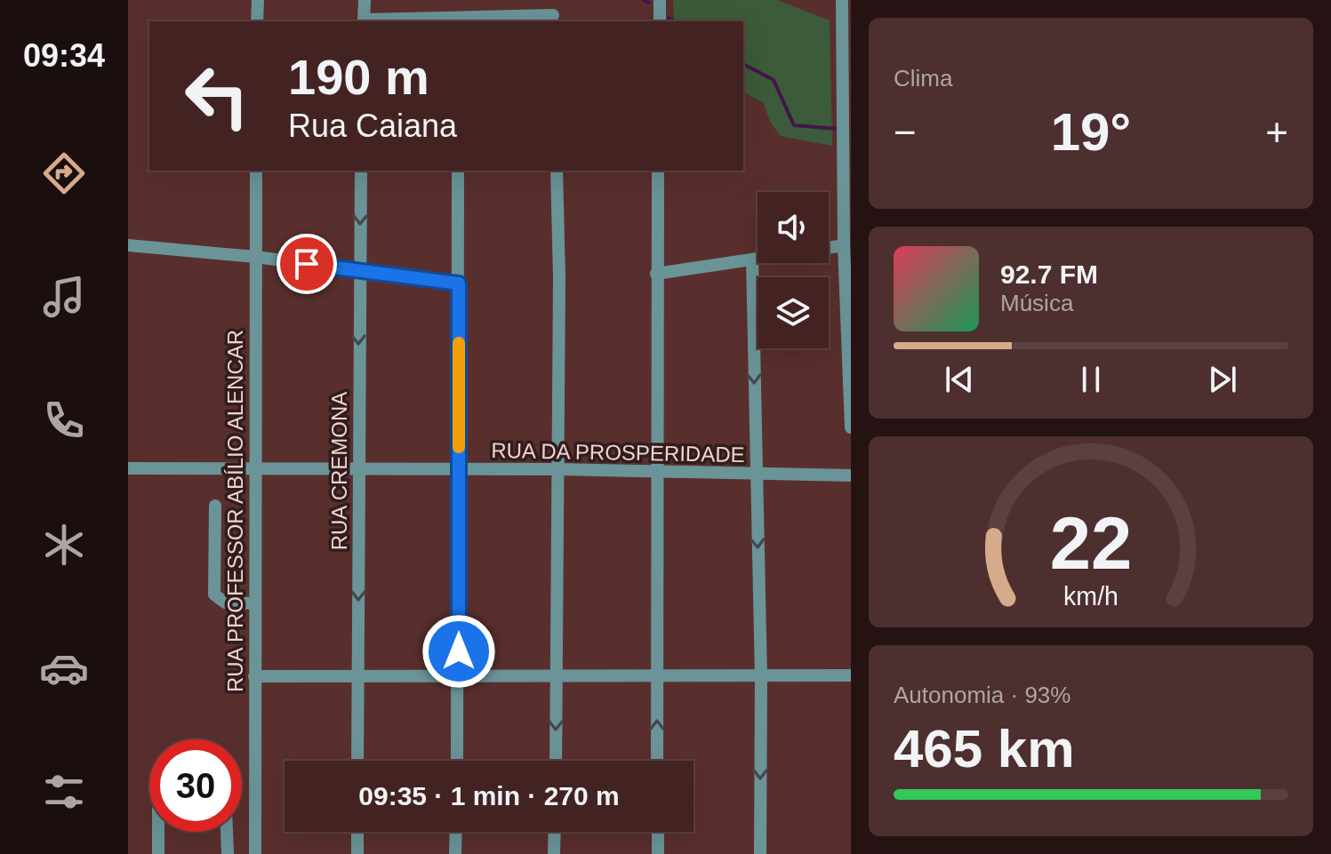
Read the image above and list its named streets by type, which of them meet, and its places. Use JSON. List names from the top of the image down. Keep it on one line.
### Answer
{"streets":{"street":["RUA DA PROSPERIDADE","RUA CREMONA","RUA PROFESSOR ABÍLIO ALENCAR"]},"crossings":[["RUA DA PROSPERIDADE","RUA CREMONA"],["RUA DA PROSPERIDADE","RUA PROFESSOR ABÍLIO ALENCAR"]],"page":{"tabs":"09:34","tile":["Clima",["Autonomia · 93%","465 km"]],"turn":["190 m","Rua Caiana"],"heat":["−","19°","+"],"song":["92.7 FM","Música"],"limit":"30","trip":"09:35 · 1 min · 270 m","gauge":["22","km/h"]}}
